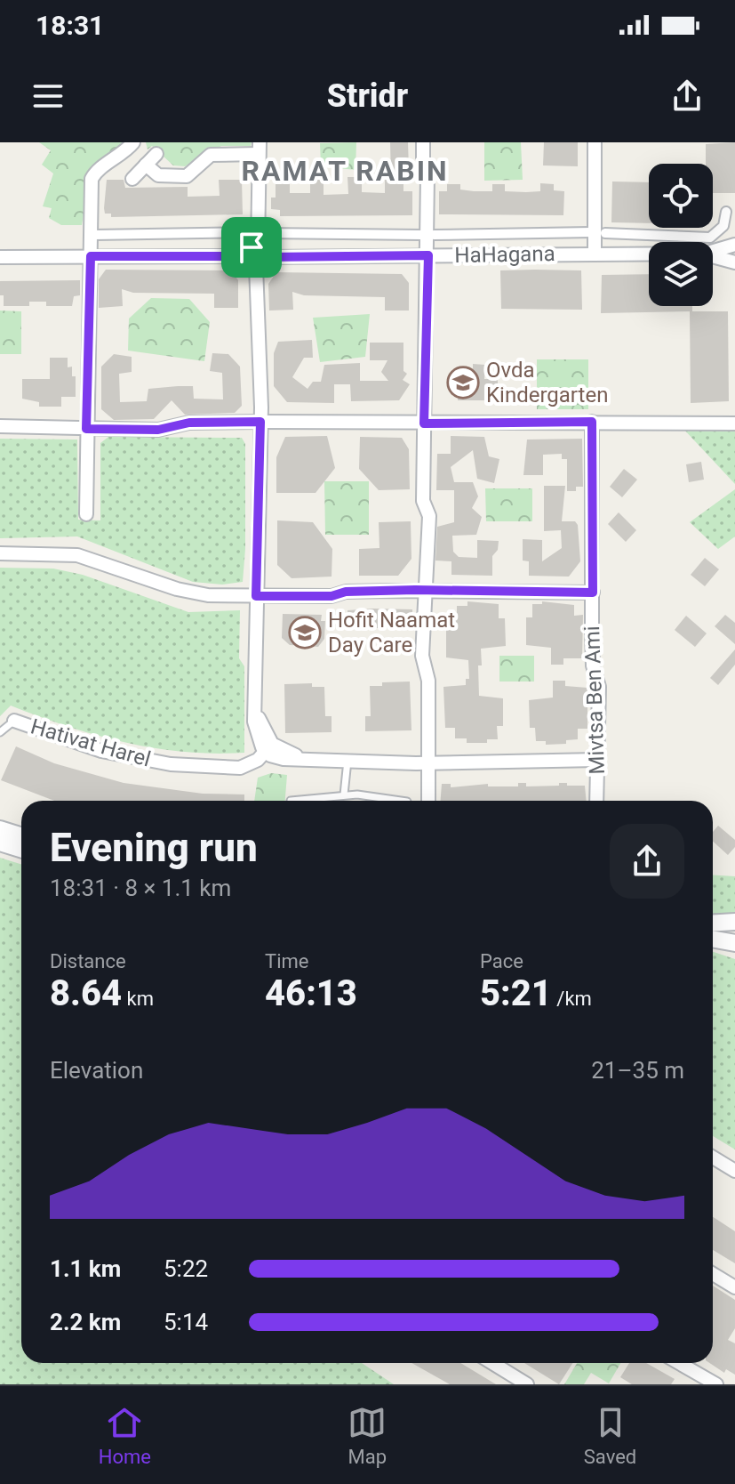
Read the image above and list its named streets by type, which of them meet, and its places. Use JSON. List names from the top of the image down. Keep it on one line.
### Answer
{"streets":{"street":["HaHagana","Mivtsa Ben Ami","Hativat Harel"]},"districts":["RAMAT RABIN"],"places":{"school or university":["Ovda Kindergarten","Hofit Naamat Day Care"]},"page":{"status":"18:31","header":"Stridr","heading":["Evening run","18:31 · 8 × 1.1 km"],"stats":[["Distance","8.64 km"],["Time","46:13"],["Pace","5:21 /km"]],"chart":["Elevation","21–35 m"],"list":[{"name":"1.1 km","note":"5:22"},{"name":"2.2 km","note":"5:14"}],"tabs":["Home","Map","Saved"]}}
